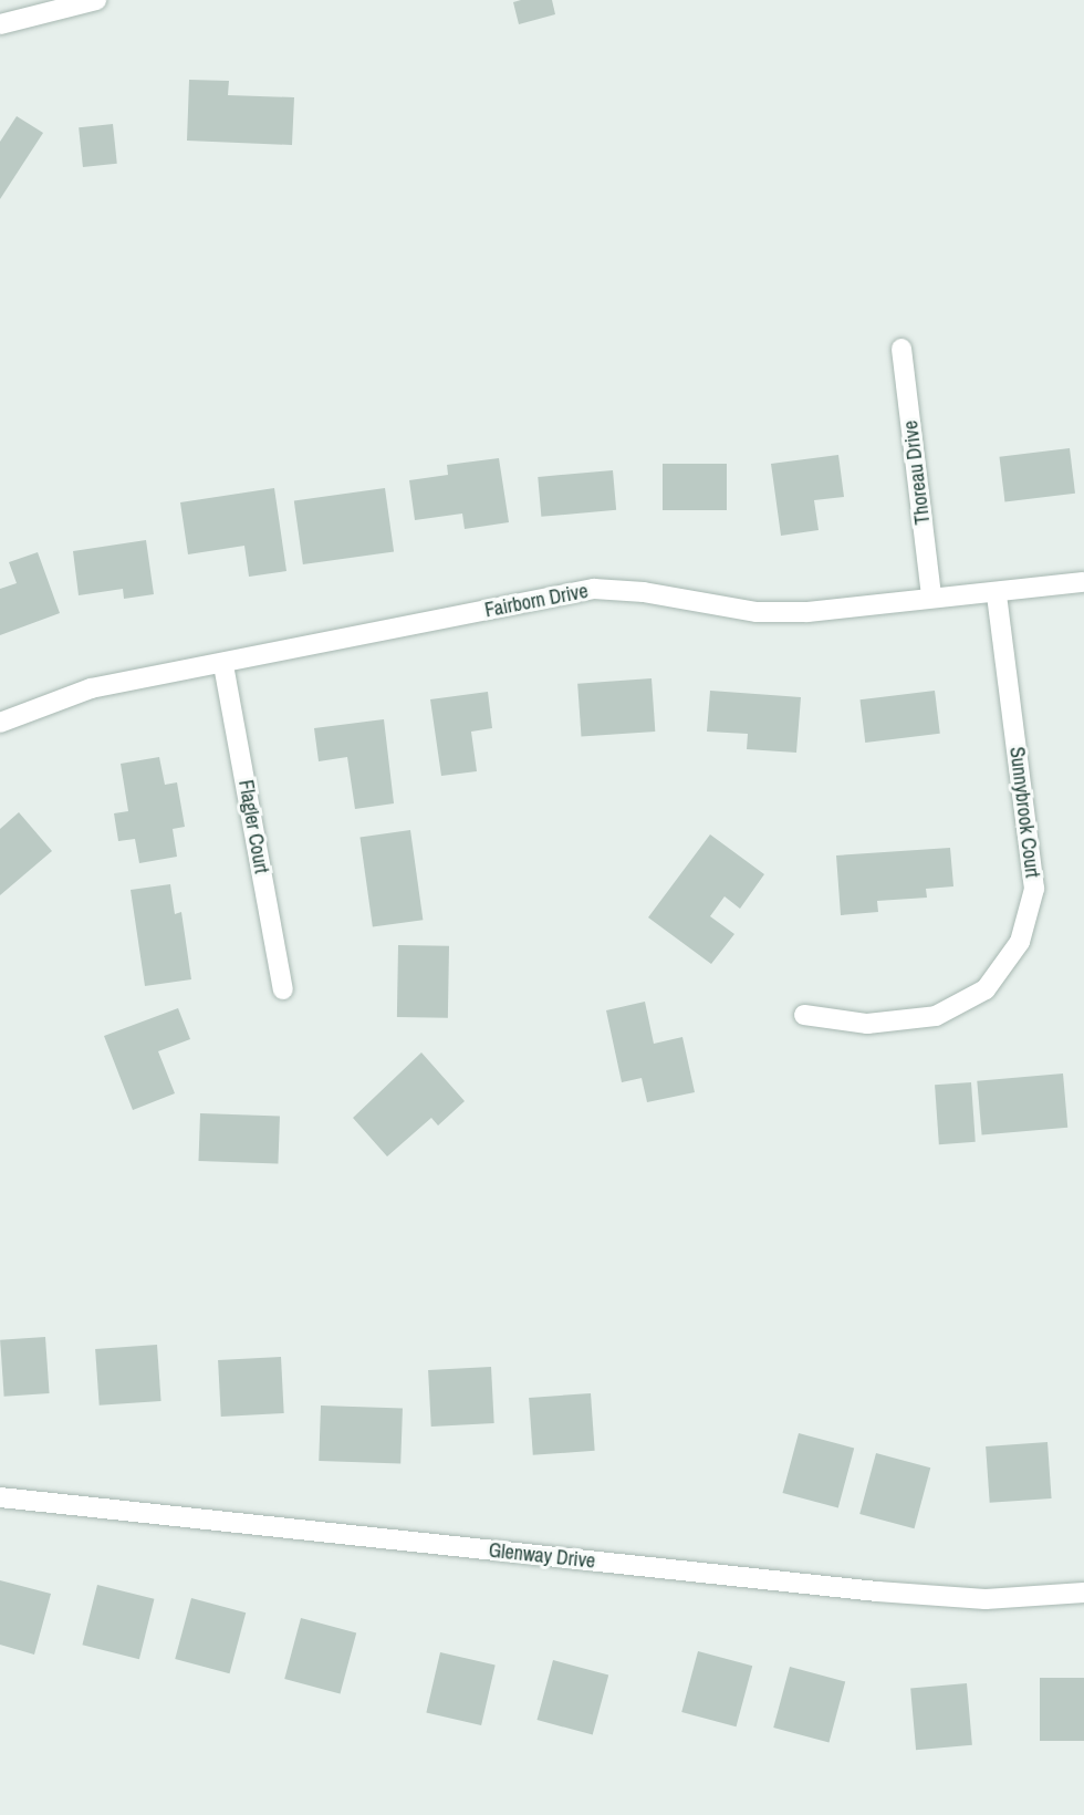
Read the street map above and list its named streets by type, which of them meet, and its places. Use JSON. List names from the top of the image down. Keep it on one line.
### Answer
{"streets":{"street":["Thoreau Drive","Fairborn Drive","Sunnybrook Court","Flagler Court","Glenway Drive"]},"crossings":[["Thoreau Drive","Fairborn Drive"],["Fairborn Drive","Sunnybrook Court"],["Fairborn Drive","Flagler Court"]]}
